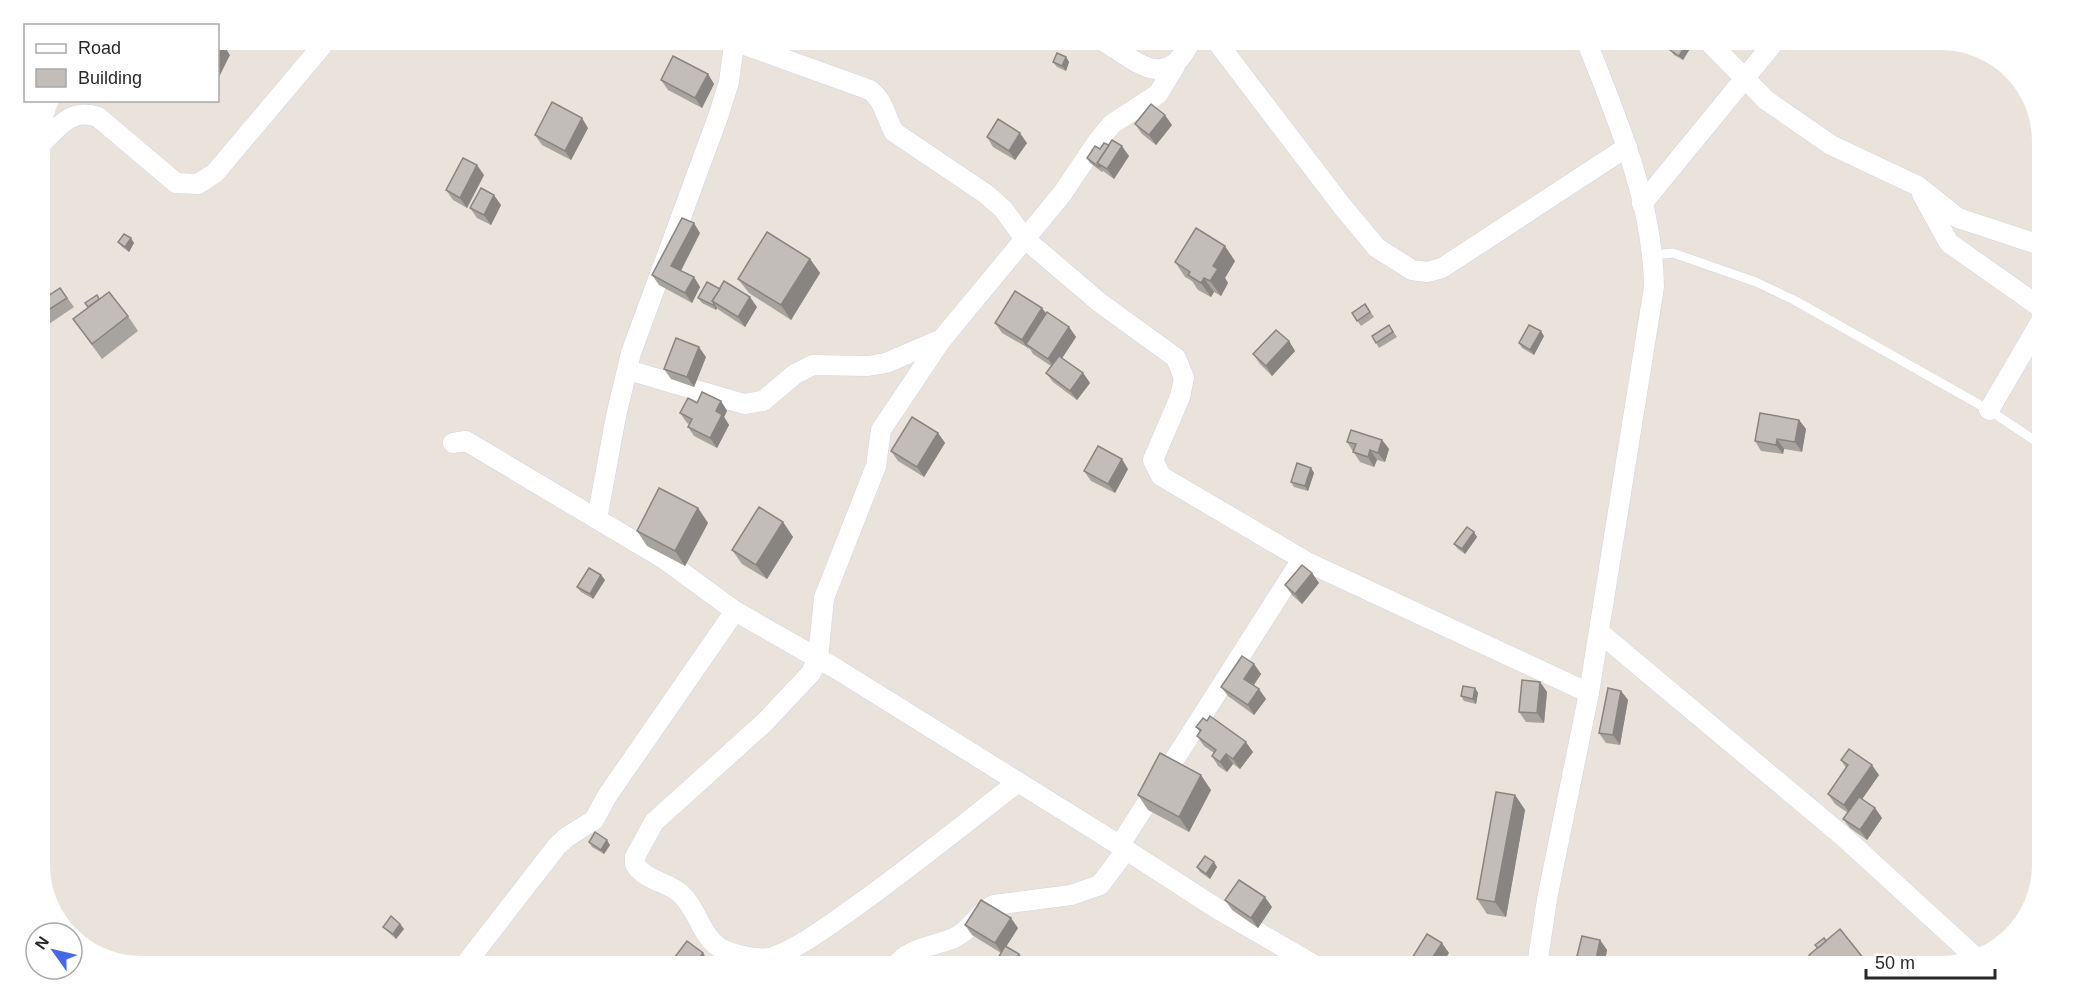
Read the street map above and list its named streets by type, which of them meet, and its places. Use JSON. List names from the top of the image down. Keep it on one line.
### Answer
{"legend":["Road","Building"],"scale_bar":"50 m","north":"top left"}
